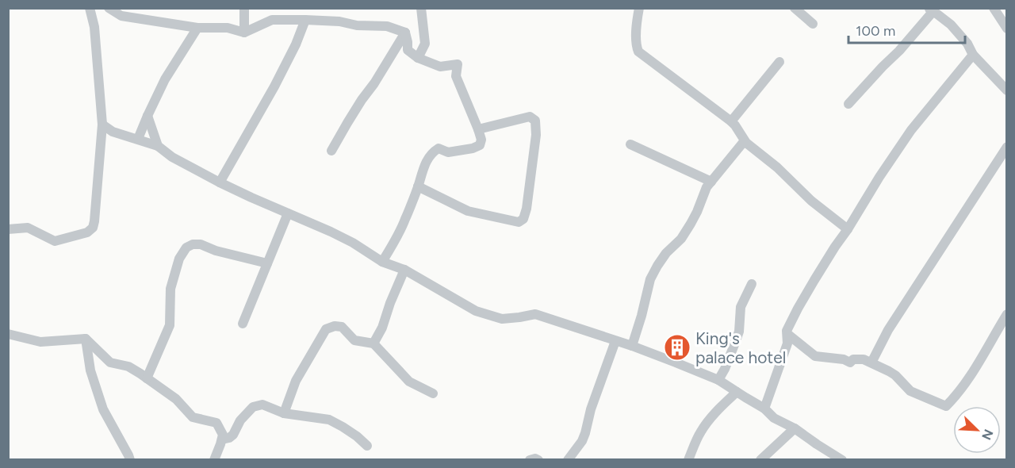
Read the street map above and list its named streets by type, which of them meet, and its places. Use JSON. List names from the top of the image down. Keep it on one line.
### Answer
{"places":{"building":["King's palace hotel"]},"scale_bar":"100 m","north":"bottom right"}
